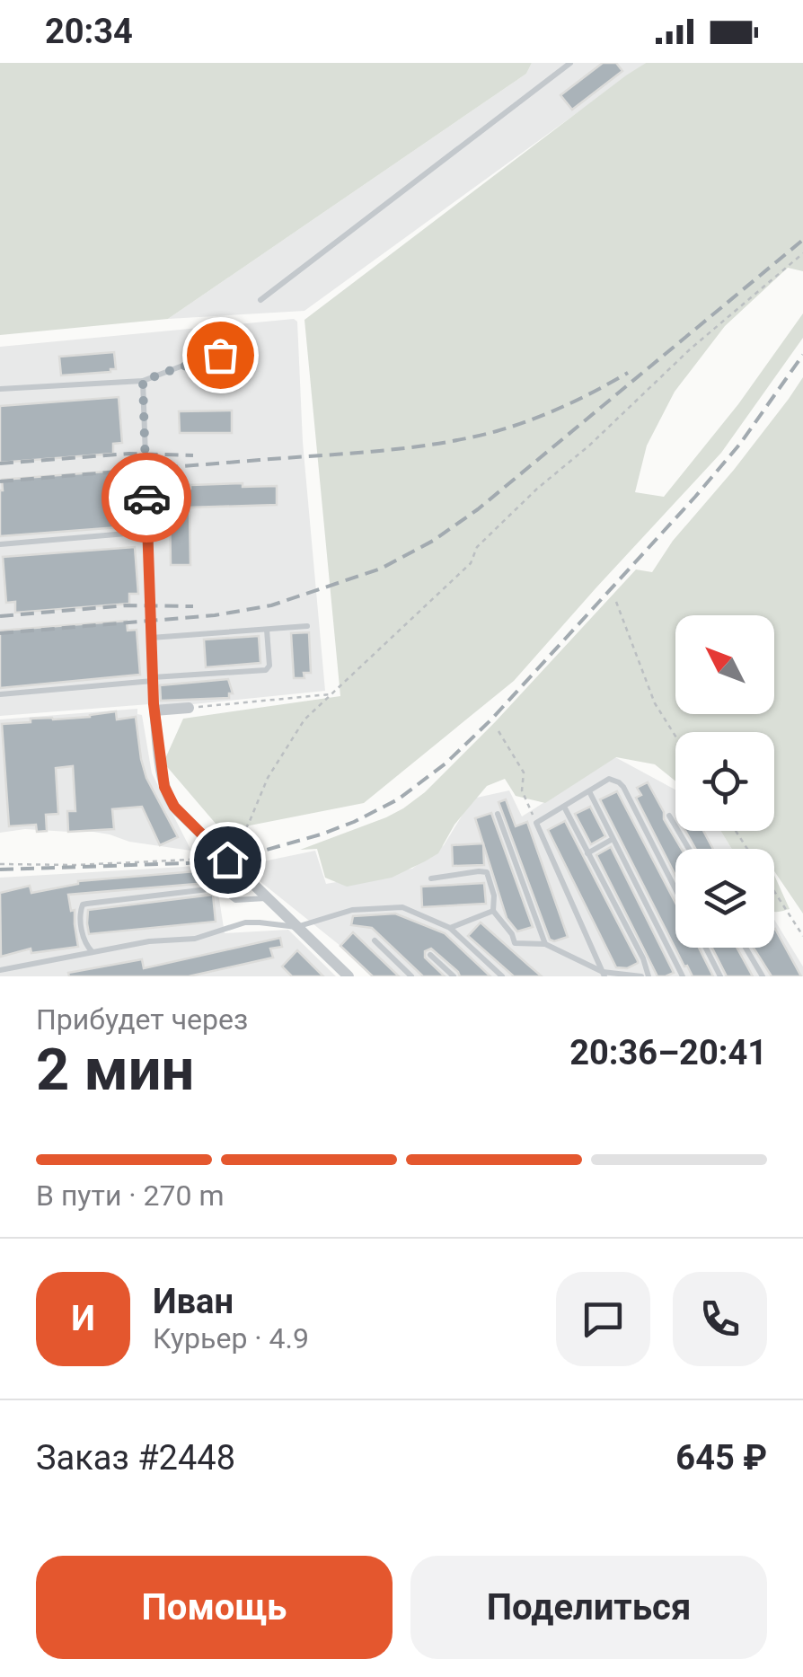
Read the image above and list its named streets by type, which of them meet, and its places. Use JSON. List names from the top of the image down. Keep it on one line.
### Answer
{"north":"top left","page":{"status":"20:34","heading":["2 мин","Прибудет через","20:36–20:41"],"panel":["Иван","Курьер · 4.9","Заказ #2448","645 ₽"],"bar":"В пути · 270 m","round":"И","buttons":["Помощь","Поделиться"]}}
